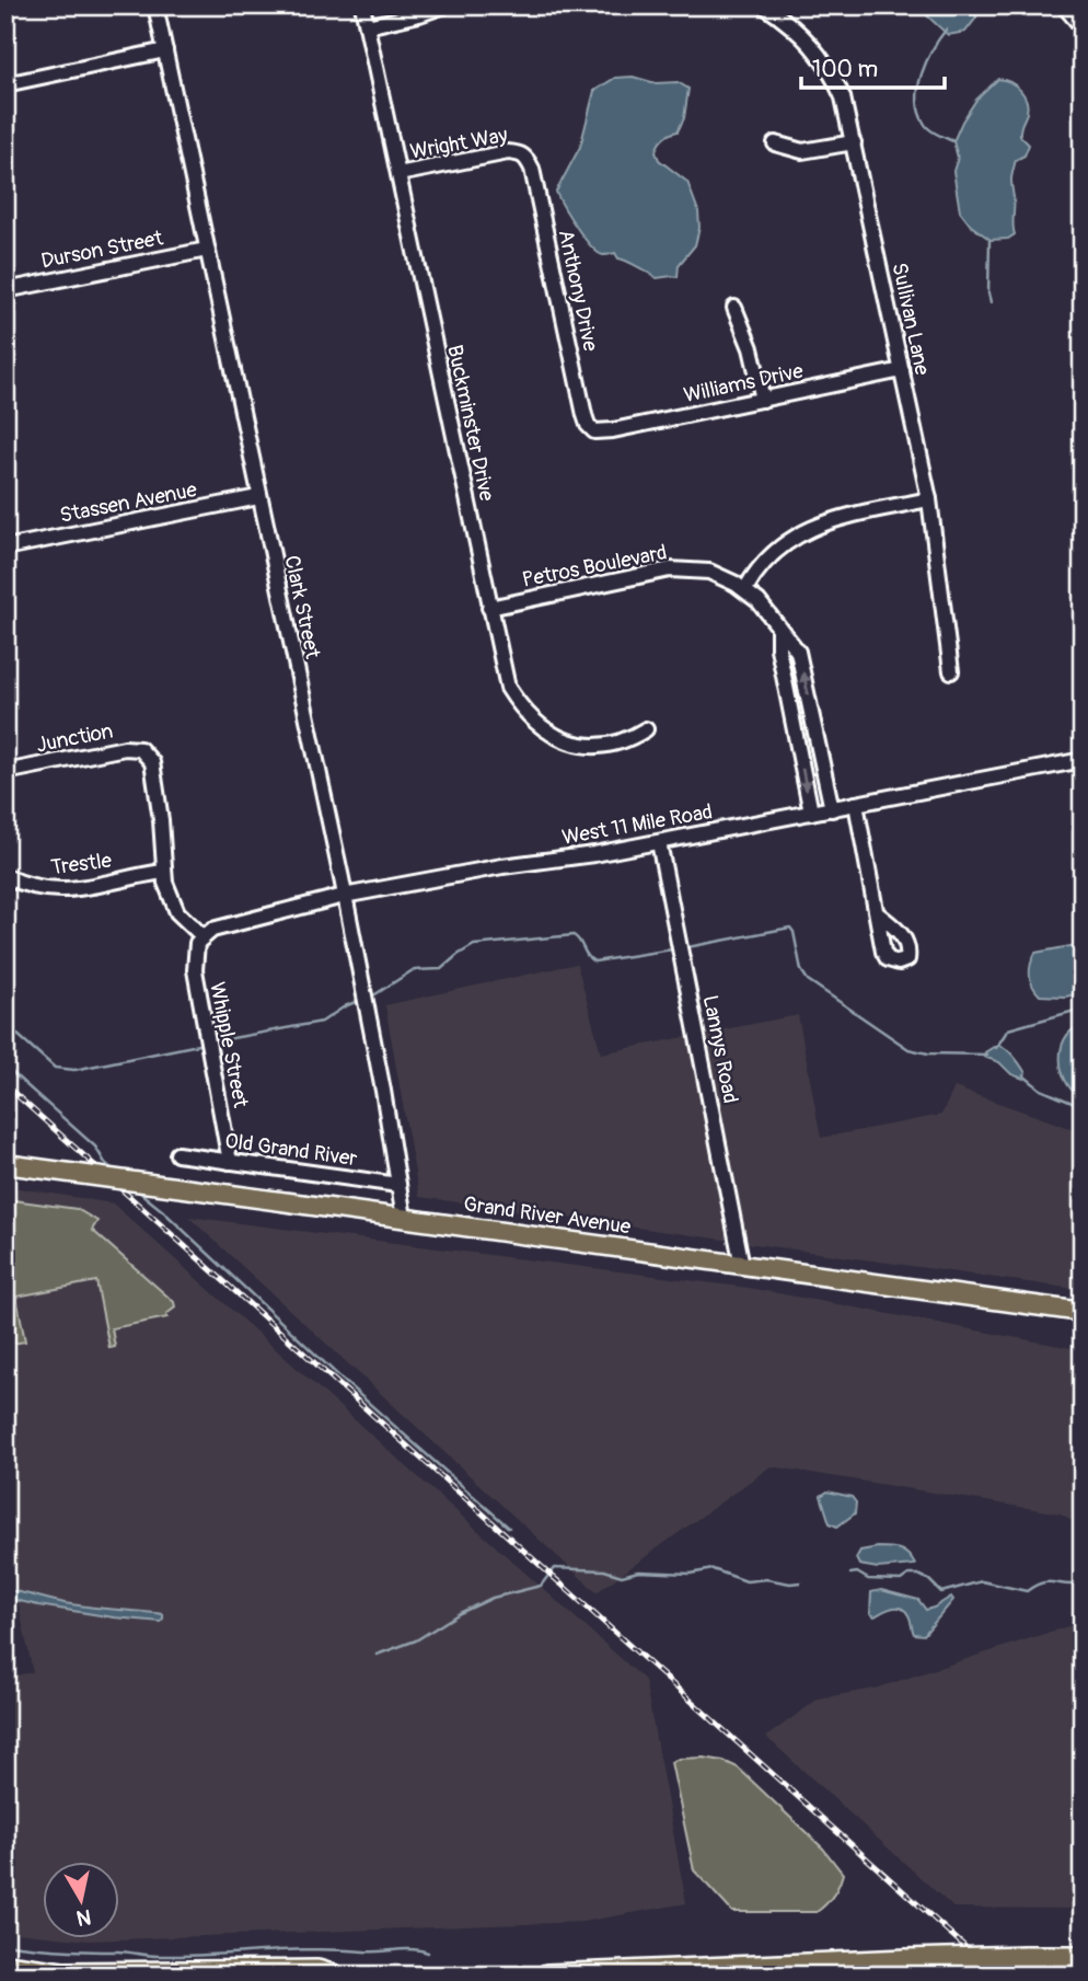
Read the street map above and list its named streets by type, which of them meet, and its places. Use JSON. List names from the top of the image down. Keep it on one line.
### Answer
{"streets":{"main road":["Grand River Avenue"],"street":["Wright Way","Durson Street","Anthony Drive","Sullivan Lane","Williams Drive","Buckminster Drive","Stassen Avenue","Petros Boulevard","Clark Street","Junction","West 11 Mile Road","Trestle","Whipple Street","Lannys Road","Old Grand River"]},"crossings":[["Wright Way","Anthony Drive"],["Wright Way","Buckminster Drive"],["Durson Street","Clark Street"],["Anthony Drive","Williams Drive"],["Sullivan Lane","Williams Drive"],["Buckminster Drive","Petros Boulevard"],["Stassen Avenue","Clark Street"],["Petros Boulevard","West 11 Mile Road"],["Clark Street","West 11 Mile Road"],["Clark Street","Old Grand River"],["Clark Street","Grand River Avenue"],["Junction","Trestle"],["West 11 Mile Road","Whipple Street"],["West 11 Mile Road","Lannys Road"],["Whipple Street","Old Grand River"],["Lannys Road","Grand River Avenue"]],"scale_bar":"100 m","north":"bottom"}
